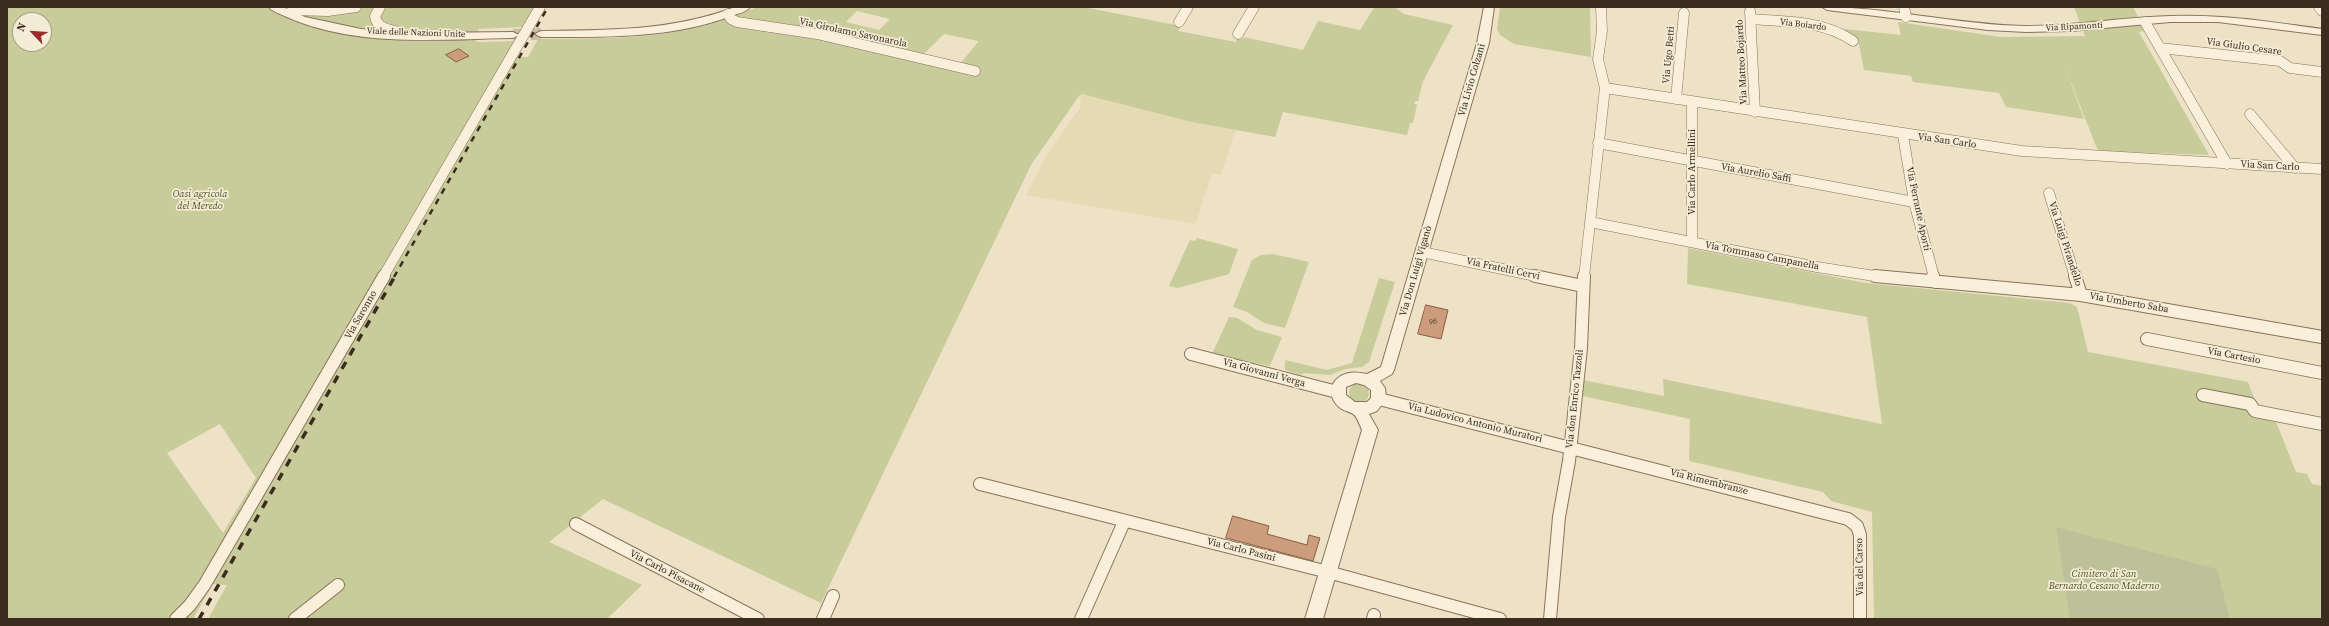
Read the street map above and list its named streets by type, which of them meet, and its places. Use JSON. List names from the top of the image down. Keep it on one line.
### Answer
{"streets":{"street":["Via Boiardo","Via Ripamonti","Viale delle Nazioni Unite","Via Girolamo Savonarola","Via Giulio Cesare","Via Ugo Betti","Via Matteo Bojardo","Via Livio Colzani","Via San Carlo","Via Carlo Armellini","Via Aurelio Saffi","Via Ferrante Aporti","Via Luigi Pirandello","Via Tommaso Campanella","Via Fratelli Cervi","Via Don Luigi Viganò","Via Umberto Saba","Via Saronno","Via Cartesio","Via Giovanni Verga","Via don Enrico Tazzoli","Via Ludovico Antonio Muratori","Via Rimembranze","Via Carlo Pasini","Via del Carso","Via Carlo Pisacane"]},"crossings":[["Via Boiardo","Via Matteo Bojardo"],["Via Ugo Betti","Via San Carlo"],["Via Matteo Bojardo","Via San Carlo"],["Via Livio Colzani","Via Don Luigi Viganò"],["Via San Carlo","Via Carlo Armellini"],["Via San Carlo","Via Ferrante Aporti"],["Via San Carlo","Via don Enrico Tazzoli"],["Via Carlo Armellini","Via Aurelio Saffi"],["Via Carlo Armellini","Via Tommaso Campanella"],["Via Aurelio Saffi","Via Ferrante Aporti"],["Via Aurelio Saffi","Via don Enrico Tazzoli"],["Via Ferrante Aporti","Via Tommaso Campanella"],["Via Ferrante Aporti","Via Umberto Saba"],["Via Luigi Pirandello","Via Umberto Saba"],["Via Tommaso Campanella","Via Umberto Saba"],["Via Tommaso Campanella","Via don Enrico Tazzoli"],["Via Fratelli Cervi","Via Don Luigi Viganò"],["Via Fratelli Cervi","Via don Enrico Tazzoli"],["Via Don Luigi Viganò","Via Giovanni Verga"],["Via Don Luigi Viganò","Via Ludovico Antonio Muratori"],["Via Giovanni Verga","Via Ludovico Antonio Muratori"],["Via don Enrico Tazzoli","Via Ludovico Antonio Muratori"],["Via don Enrico Tazzoli","Via Rimembranze"],["Via Ludovico Antonio Muratori","Via Rimembranze"],["Via Rimembranze","Via del Carso"]],"parks":["Oasi agricola del Meredo","Cimitero di San Bernardo Cesano Maderno"],"house_numbers":["96"],"north":"top left"}
